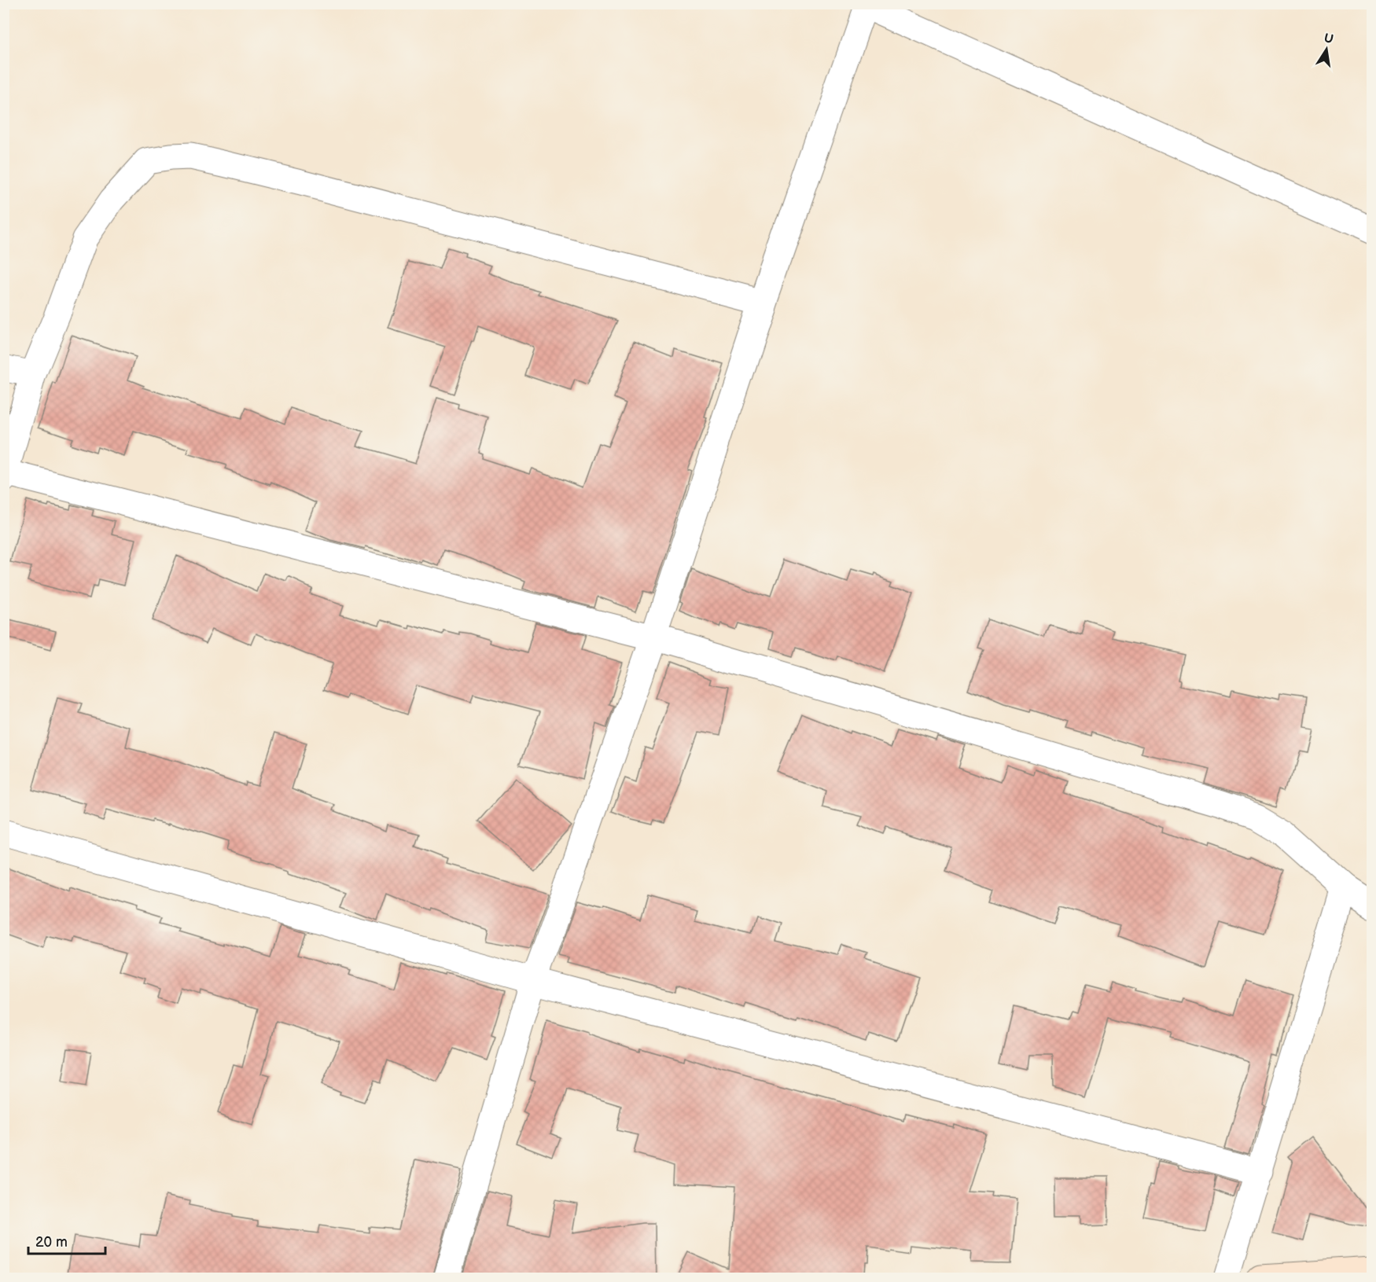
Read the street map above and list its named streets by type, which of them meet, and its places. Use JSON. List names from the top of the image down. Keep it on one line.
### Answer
{"scale_bar":"20 m","north":"top"}
